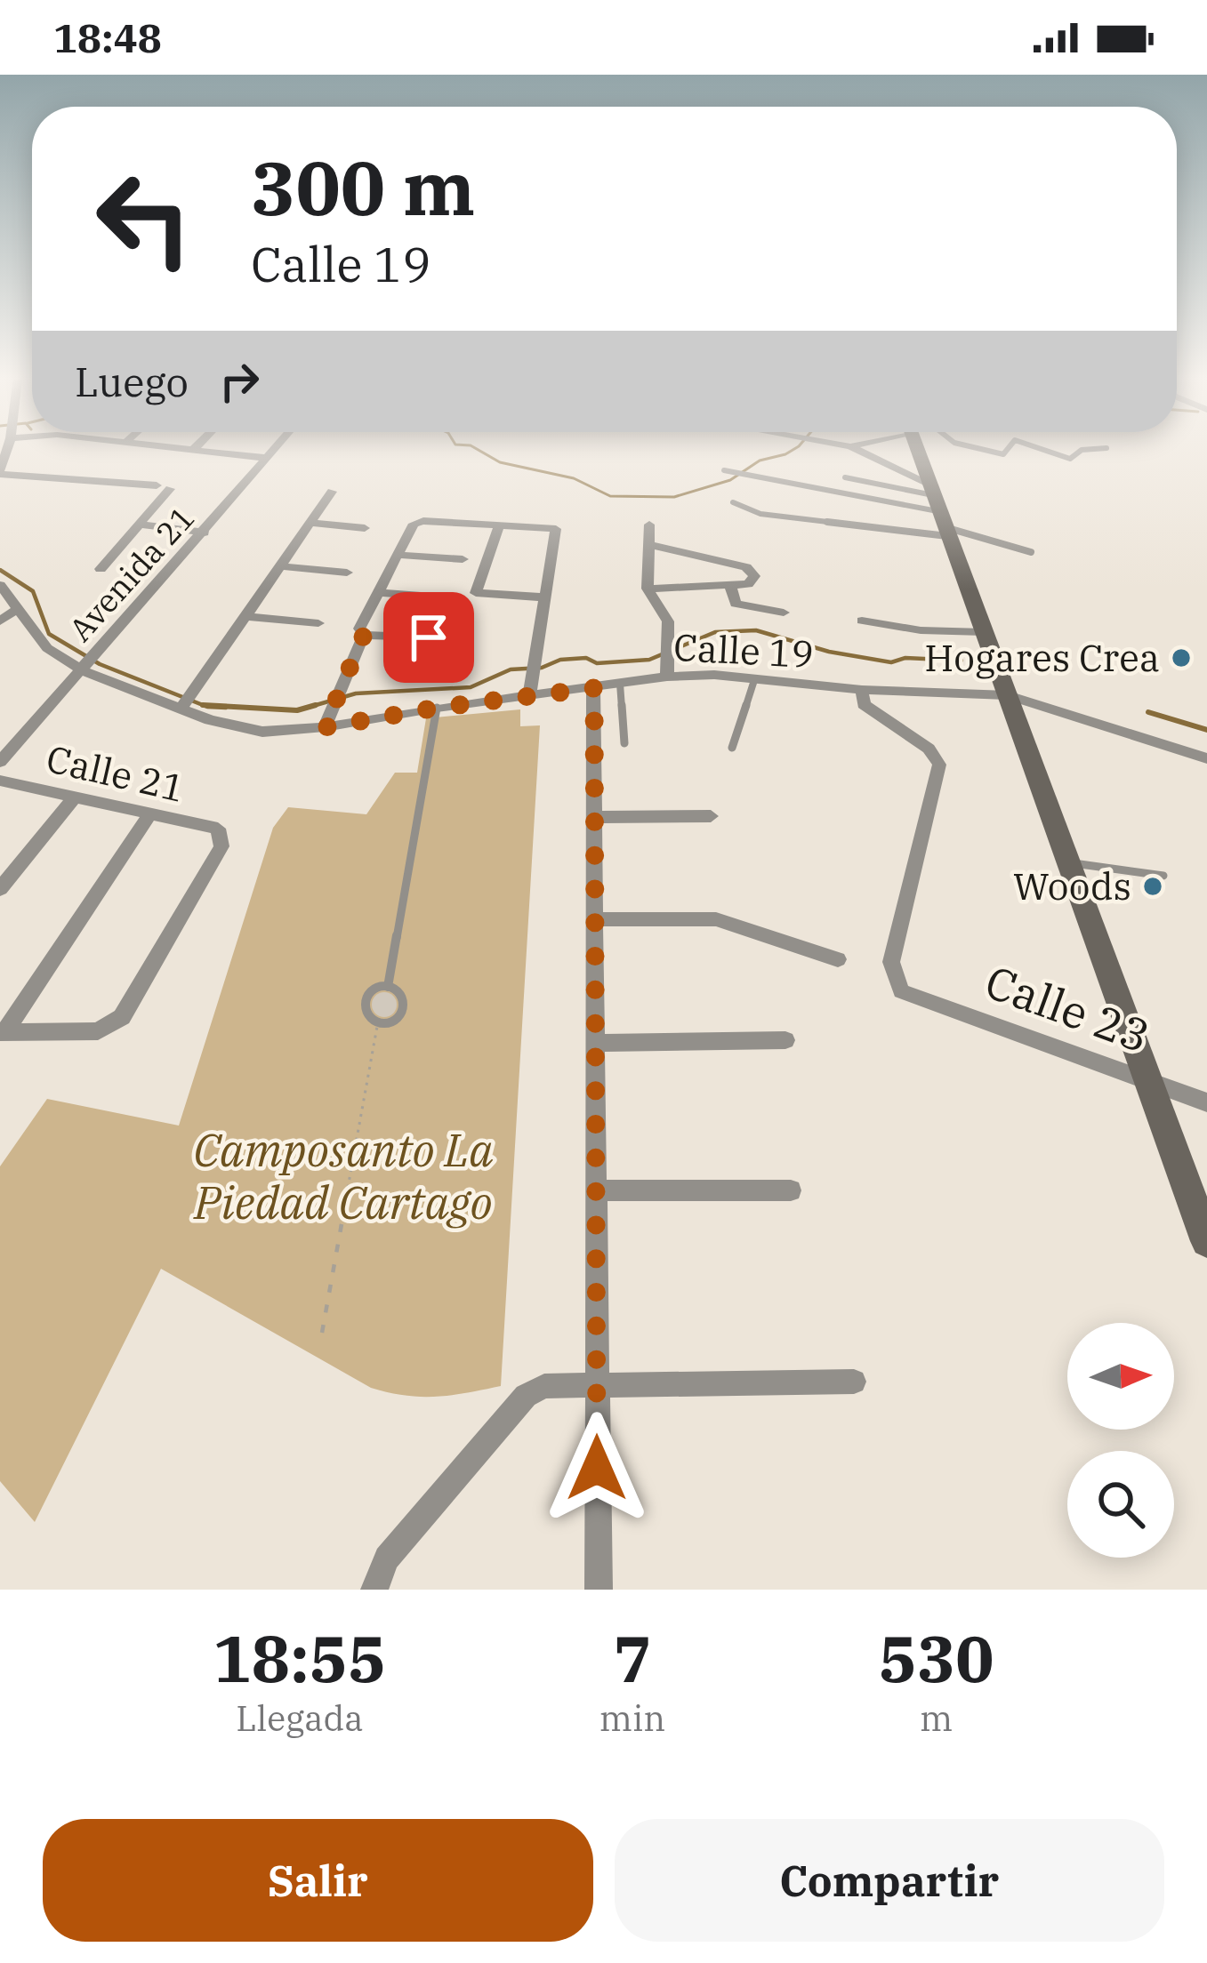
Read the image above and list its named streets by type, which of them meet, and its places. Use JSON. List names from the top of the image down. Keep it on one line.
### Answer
{"streets":{"street":["Avenida 21","Calle 19","Calle 21","Calle 23"]},"crossings":[["Avenida 21","Calle 19"],["Calle 19","Calle 23"]],"parks":["Camposanto La Piedad Cartago"],"places":["Hogares Crea","Woods"],"north":"right","page":{"status":"18:48","turn":["300 m","Calle 19"],"then":"Luego","eta":["18:55","Llegada","7","min","530","m"],"buttons":["Salir","Compartir"]}}
